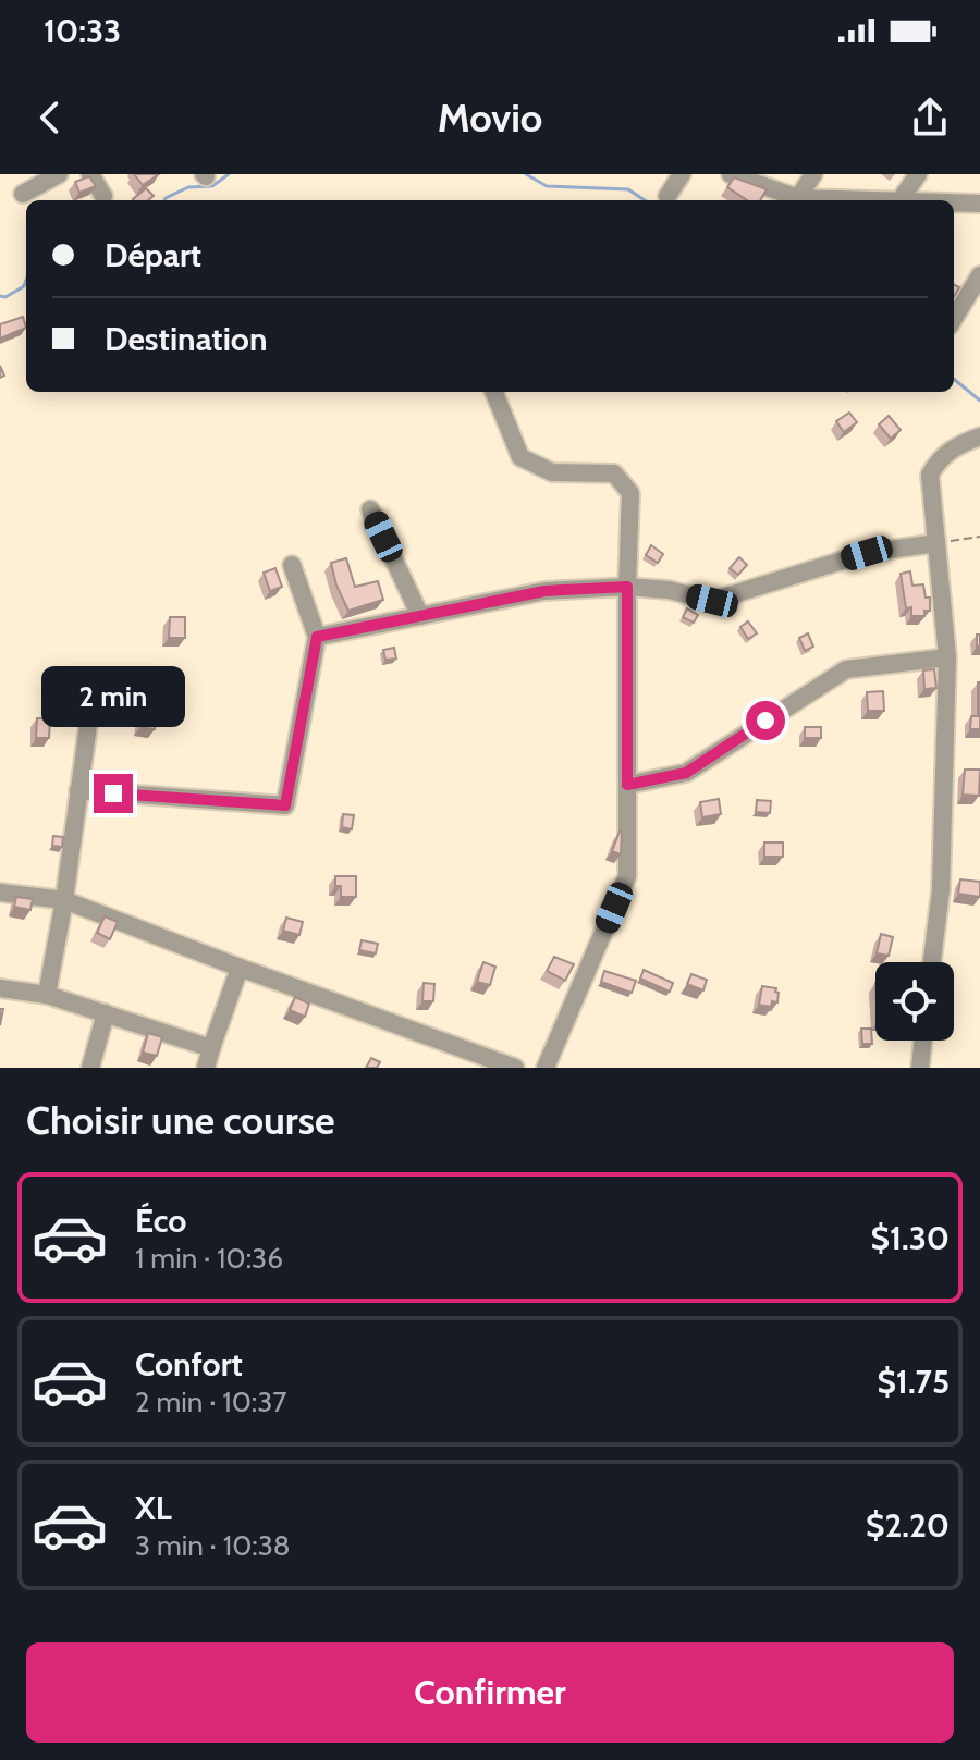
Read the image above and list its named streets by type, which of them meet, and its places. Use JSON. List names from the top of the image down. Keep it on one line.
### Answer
{"page":{"status":"10:33","header":"Movio","banner":["Départ","Destination"],"bubble":"2 min","heading":"Choisir une course","list":[{"name":"Éco","note":"1 min · 10:36","value":"$1.30"},{"name":"Confort","note":"2 min · 10:37","value":"$1.75"},{"name":"XL","note":"3 min · 10:38","value":"$2.20"}],"buttons":"Confirmer"}}
